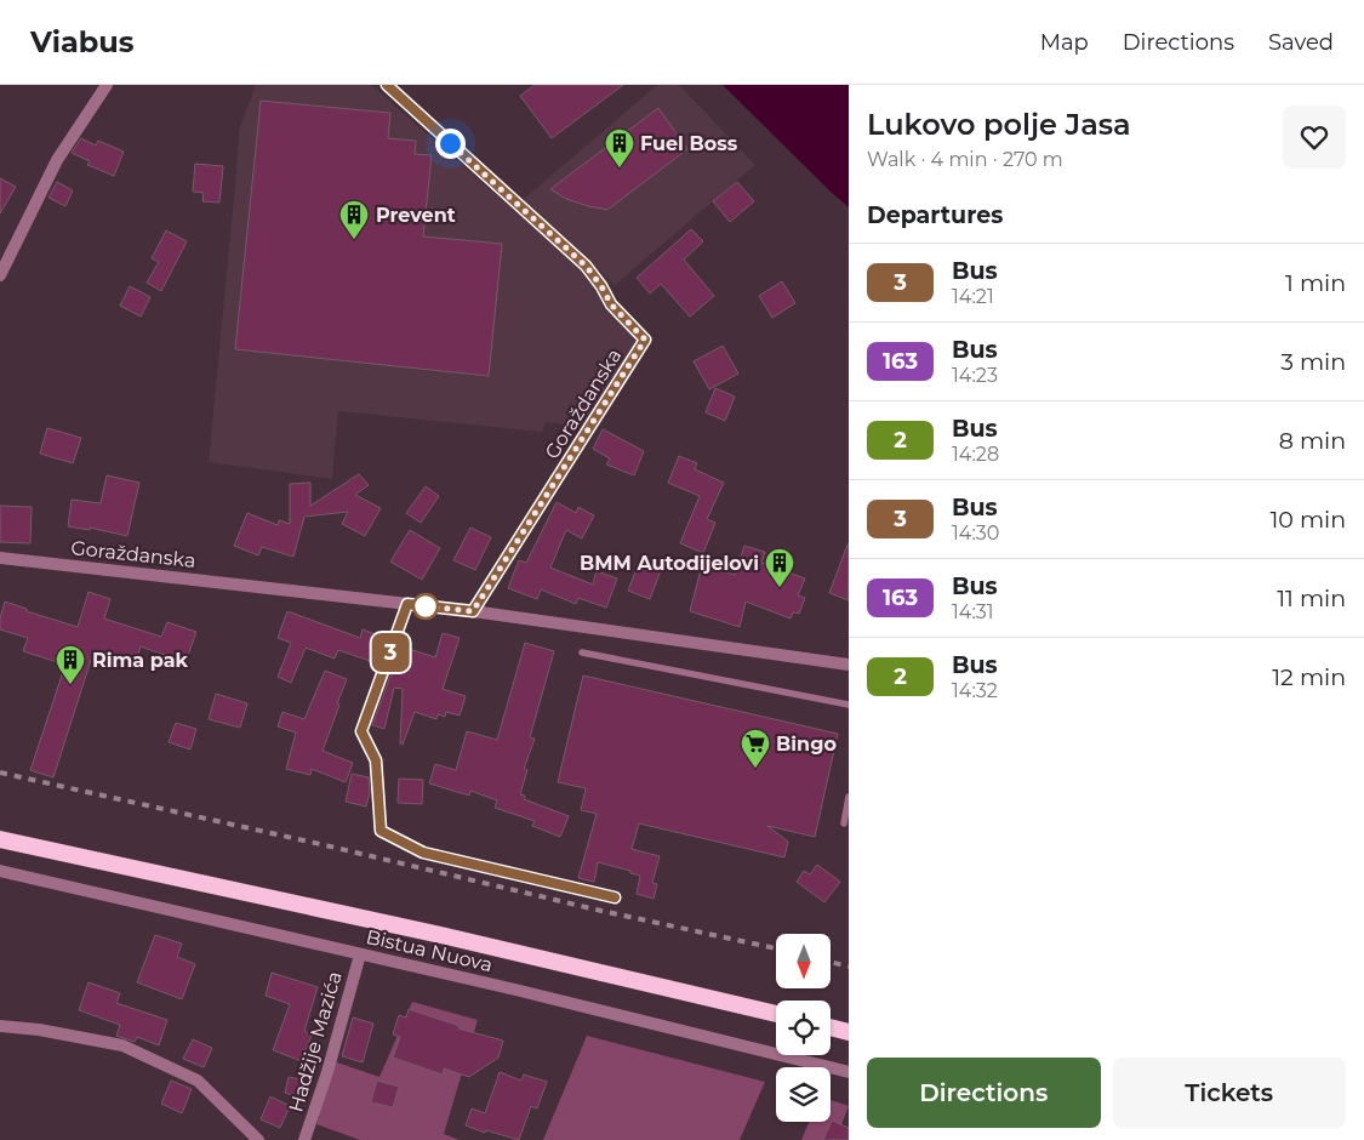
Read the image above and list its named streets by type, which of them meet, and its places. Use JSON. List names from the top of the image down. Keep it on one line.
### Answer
{"streets":{"street":["Goraždanska","Bistua Nuova","Hadžije Mazića"]},"crossings":[["Bistua Nuova","Hadžije Mazića"]],"places":{"building":["Fuel Boss","Prevent","BMM Autodijelovi","Rima pak"],"supermarket":["Bingo"]},"lines":["bus line 3"],"north":"bottom","page":{"header":"Viabus","nav":["Map","Directions","Saved"],"on_map":"3","heading":[["Lukovo polje Jasa","Walk · 4 min · 270 m"],"Departures"],"list":[{"mark":"3","name":"Bus","note":"14:21","value":"1 min"},{"mark":"163","name":"Bus","note":"14:23","value":"3 min"},{"mark":"2","name":"Bus","note":"14:28","value":"8 min"},{"mark":"3","name":"Bus","note":"14:30","value":"10 min"},{"mark":"163","name":"Bus","note":"14:31","value":"11 min"},{"mark":"2","name":"Bus","note":"14:32","value":"12 min"}],"buttons":["Directions","Tickets"]}}
